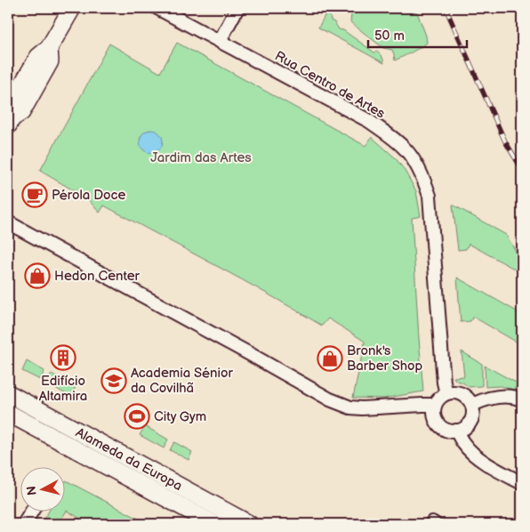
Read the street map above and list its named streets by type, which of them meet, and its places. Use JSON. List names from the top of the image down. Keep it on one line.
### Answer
{"streets":{"main road":["Alameda da Europa"],"street":["Rua Centro de Artes"]},"parks":["Jardim das Artes"],"places":{"cafe":["Pérola Doce"],"shop":["Hedon Center","Bronk's Barber Shop"],"building":["Edifício Altamira"],"school or university":["Academia Sénior da Covilhã"],"sports":["City Gym"]},"scale_bar":"50 m","north":"left"}
